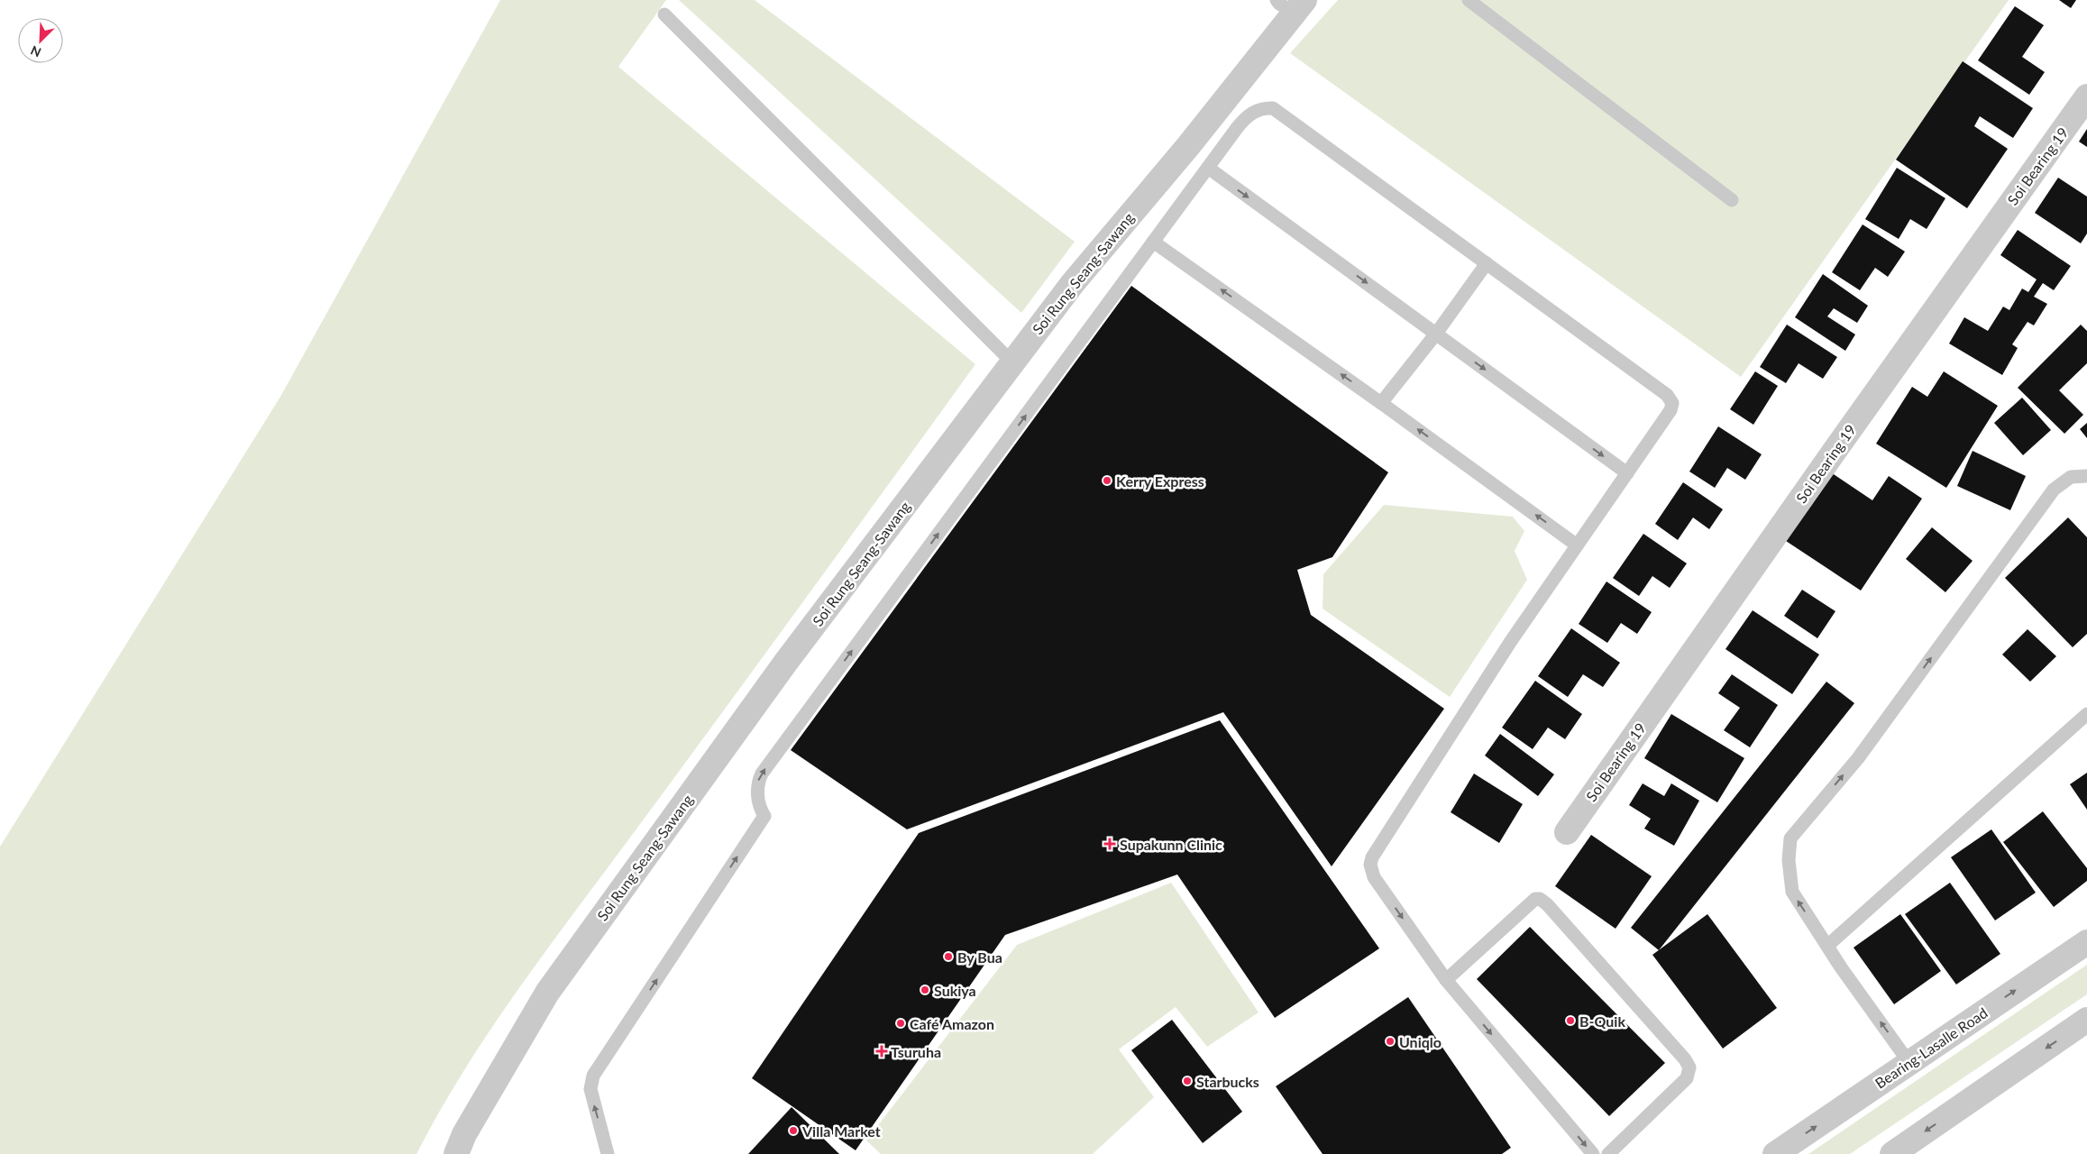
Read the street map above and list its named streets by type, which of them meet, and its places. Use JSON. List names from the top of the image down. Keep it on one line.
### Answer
{"streets":{"street":["Soi Bearing 19","Soi Rung Seang-Sawang","Bearing-Lasalle Road"]},"places":{"other":["Kerry Express","By Bua","Sukiya","B-Quik","Café Amazon","Uniqlo","Starbucks","Villa Market"],"health":["Supakunn Clinic","Tsuruha"]},"north":"bottom left"}
